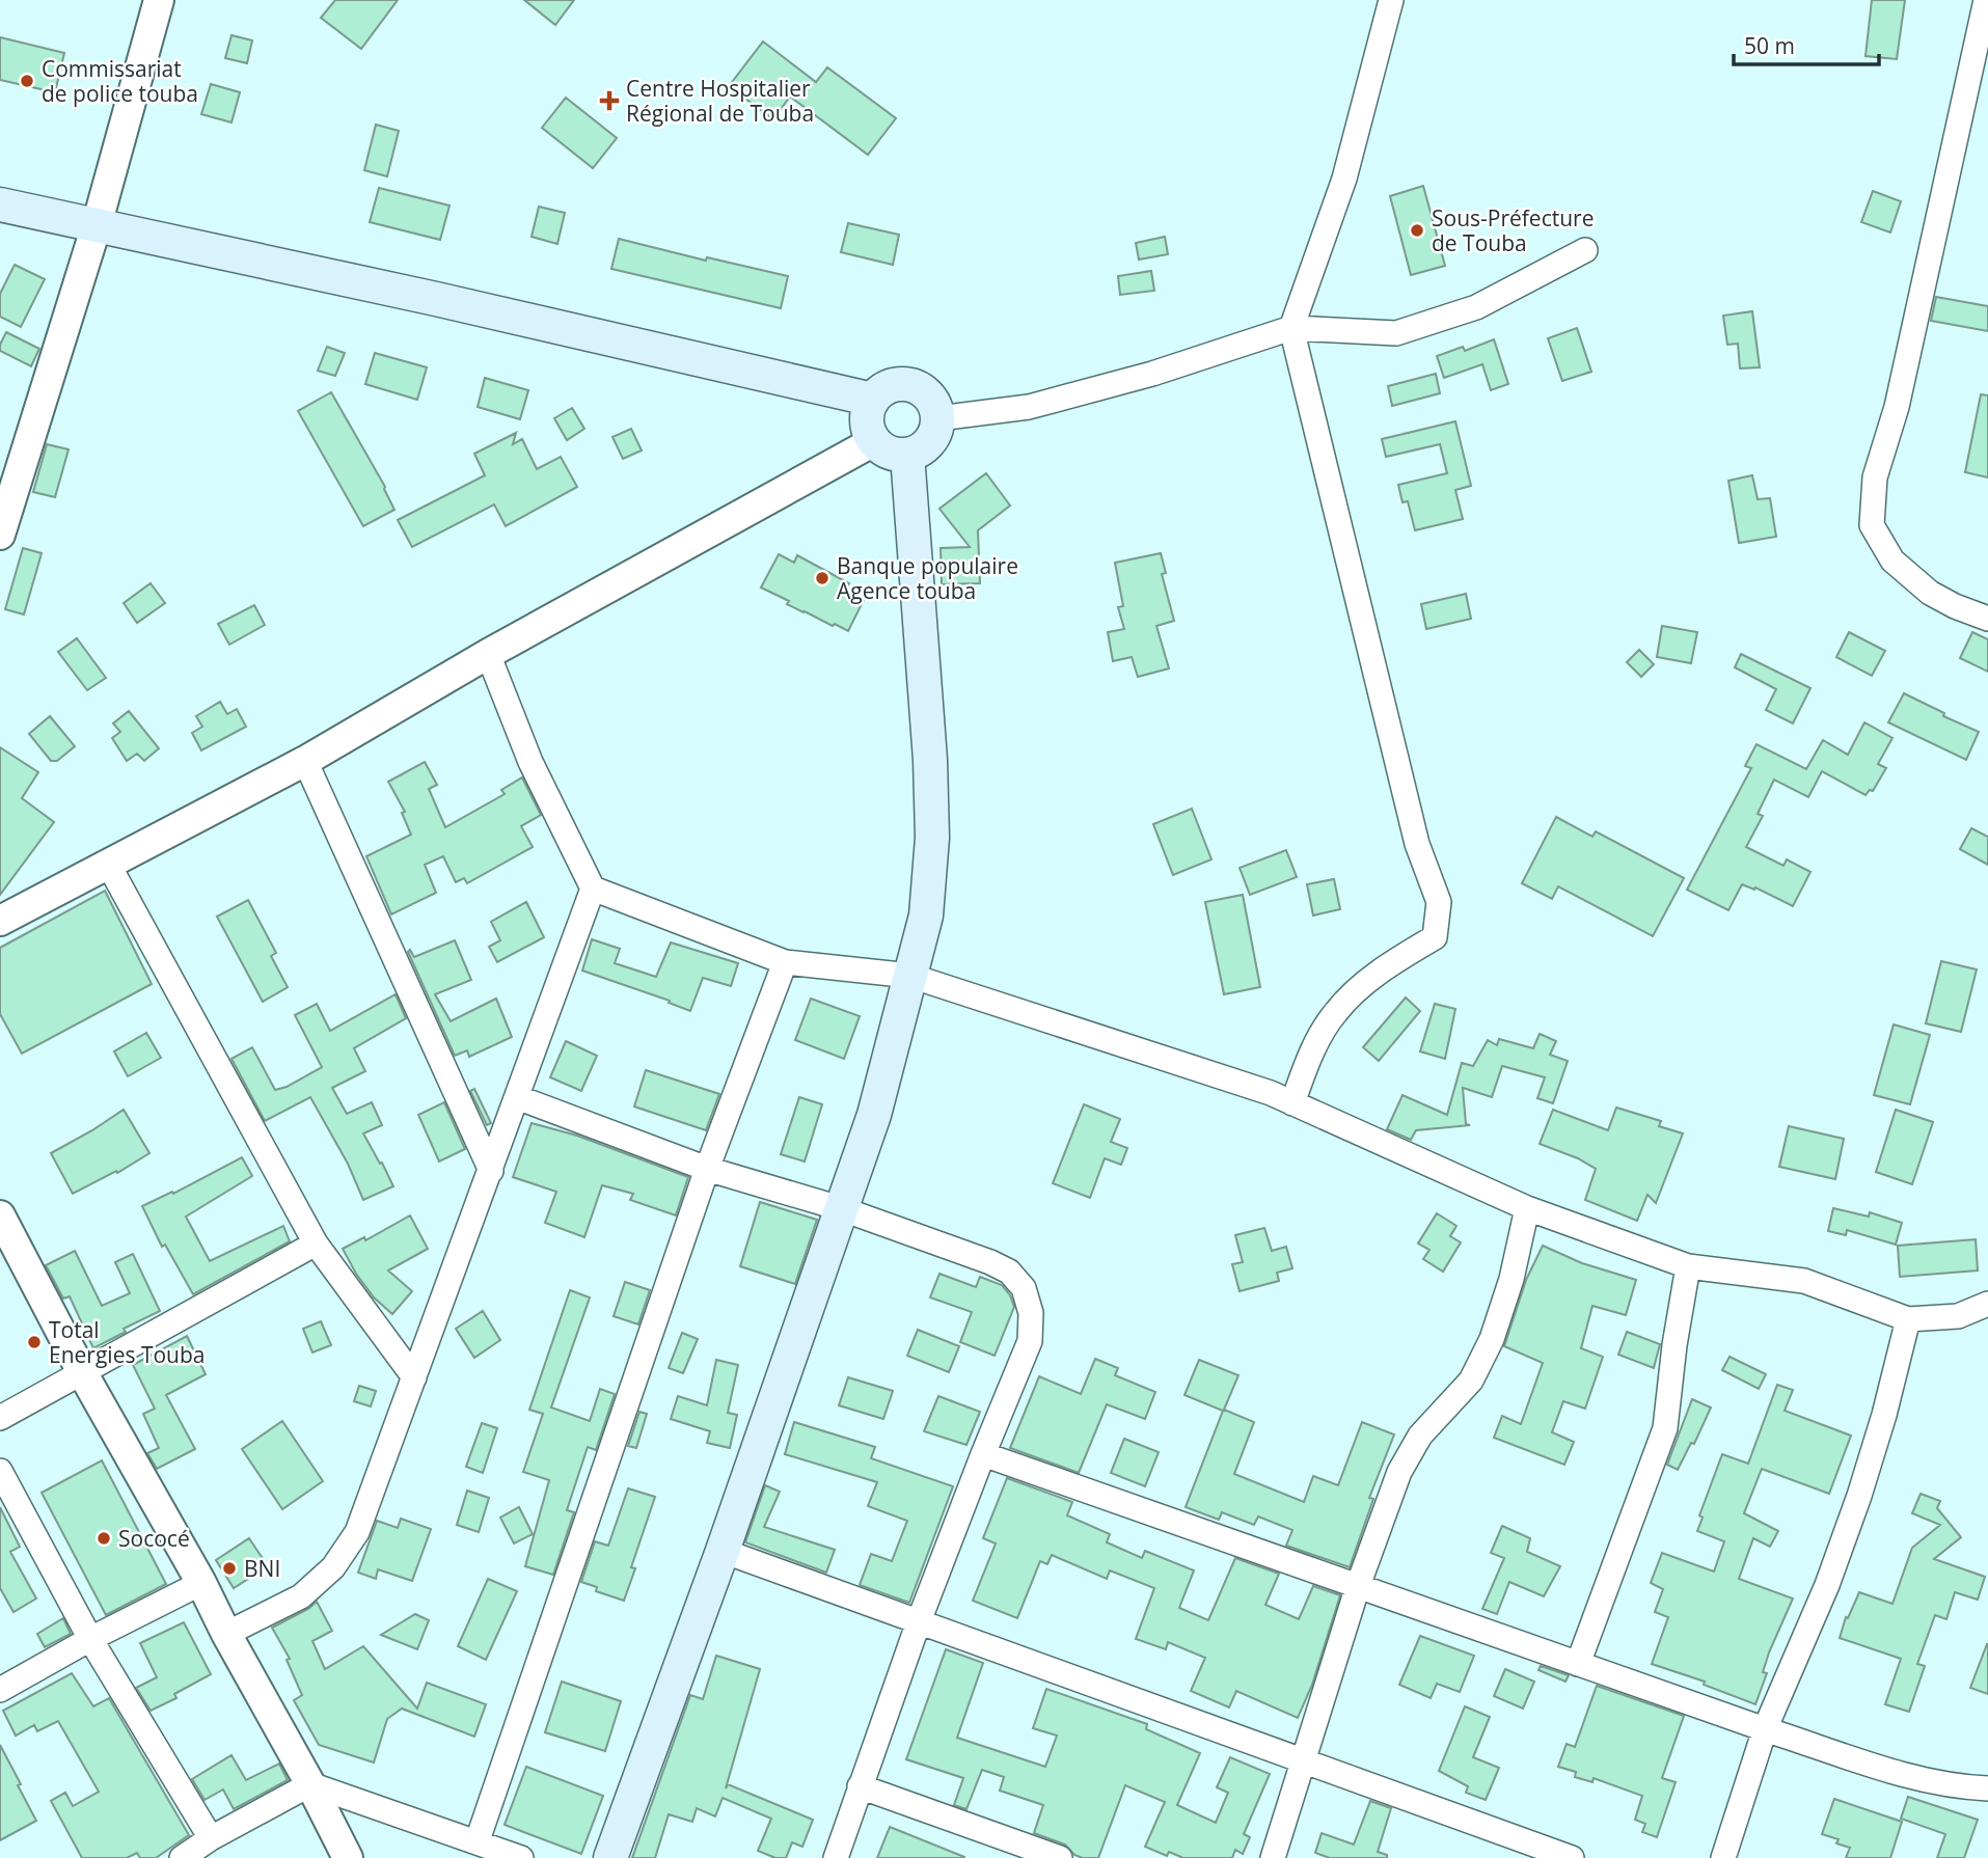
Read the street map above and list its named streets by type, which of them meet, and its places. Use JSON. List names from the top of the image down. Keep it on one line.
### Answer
{"places":{"other":["Commissariat de police touba","Sous-Préfecture de Touba","Banque populaire Agence touba","Total Energies Touba","Sococé","BNI"],"health":["Centre Hospitalier Régional de Touba"]},"scale_bar":"50 m"}
